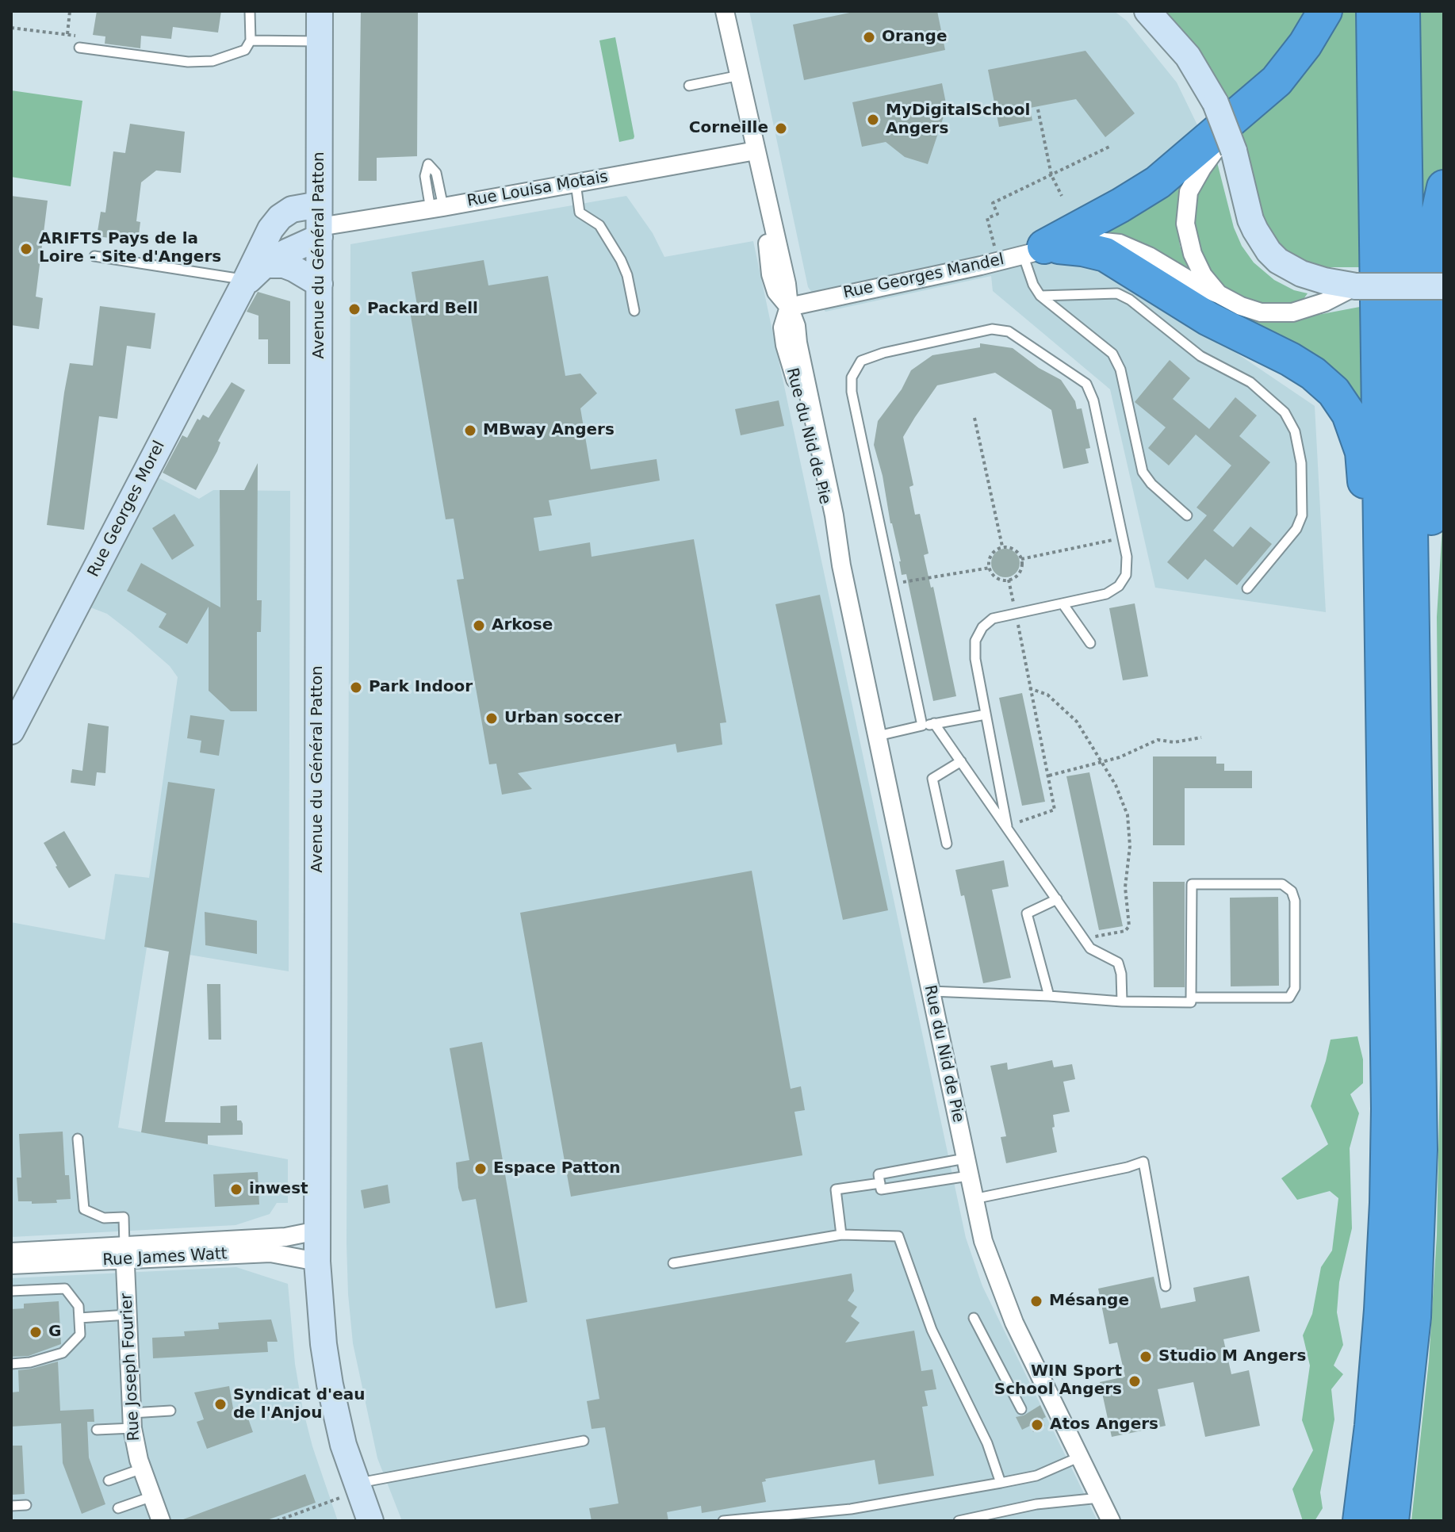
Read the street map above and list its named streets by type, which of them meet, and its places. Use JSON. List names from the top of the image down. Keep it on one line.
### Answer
{"streets":{"street":["Rue Louisa Motais","Avenue du Général Patton","Rue Georges Mandel","Rue du Nid de Pie","Rue Georges Morel","Rue James Watt","Rue Joseph Fourier"]},"crossings":[["Rue Louisa Motais","Avenue du Général Patton"],["Rue Louisa Motais","Rue du Nid de Pie"],["Rue Louisa Motais","Rue Georges Morel"],["Avenue du Général Patton","Rue Georges Morel"],["Avenue du Général Patton","Rue James Watt"],["Rue Georges Mandel","Rue du Nid de Pie"],["Rue James Watt","Rue Joseph Fourier"]],"places":["Orange","MyDigitalSchool Angers","Corneille","ARIFTS Pays de la Loire - Site d'Angers","Packard Bell","MBway Angers","Arkose","Park Indoor","Urban soccer","Espace Patton","inwest","Mésange","G","Studio M Angers","WIN Sport School Angers","Syndicat d'eau de l'Anjou","Atos Angers"]}
